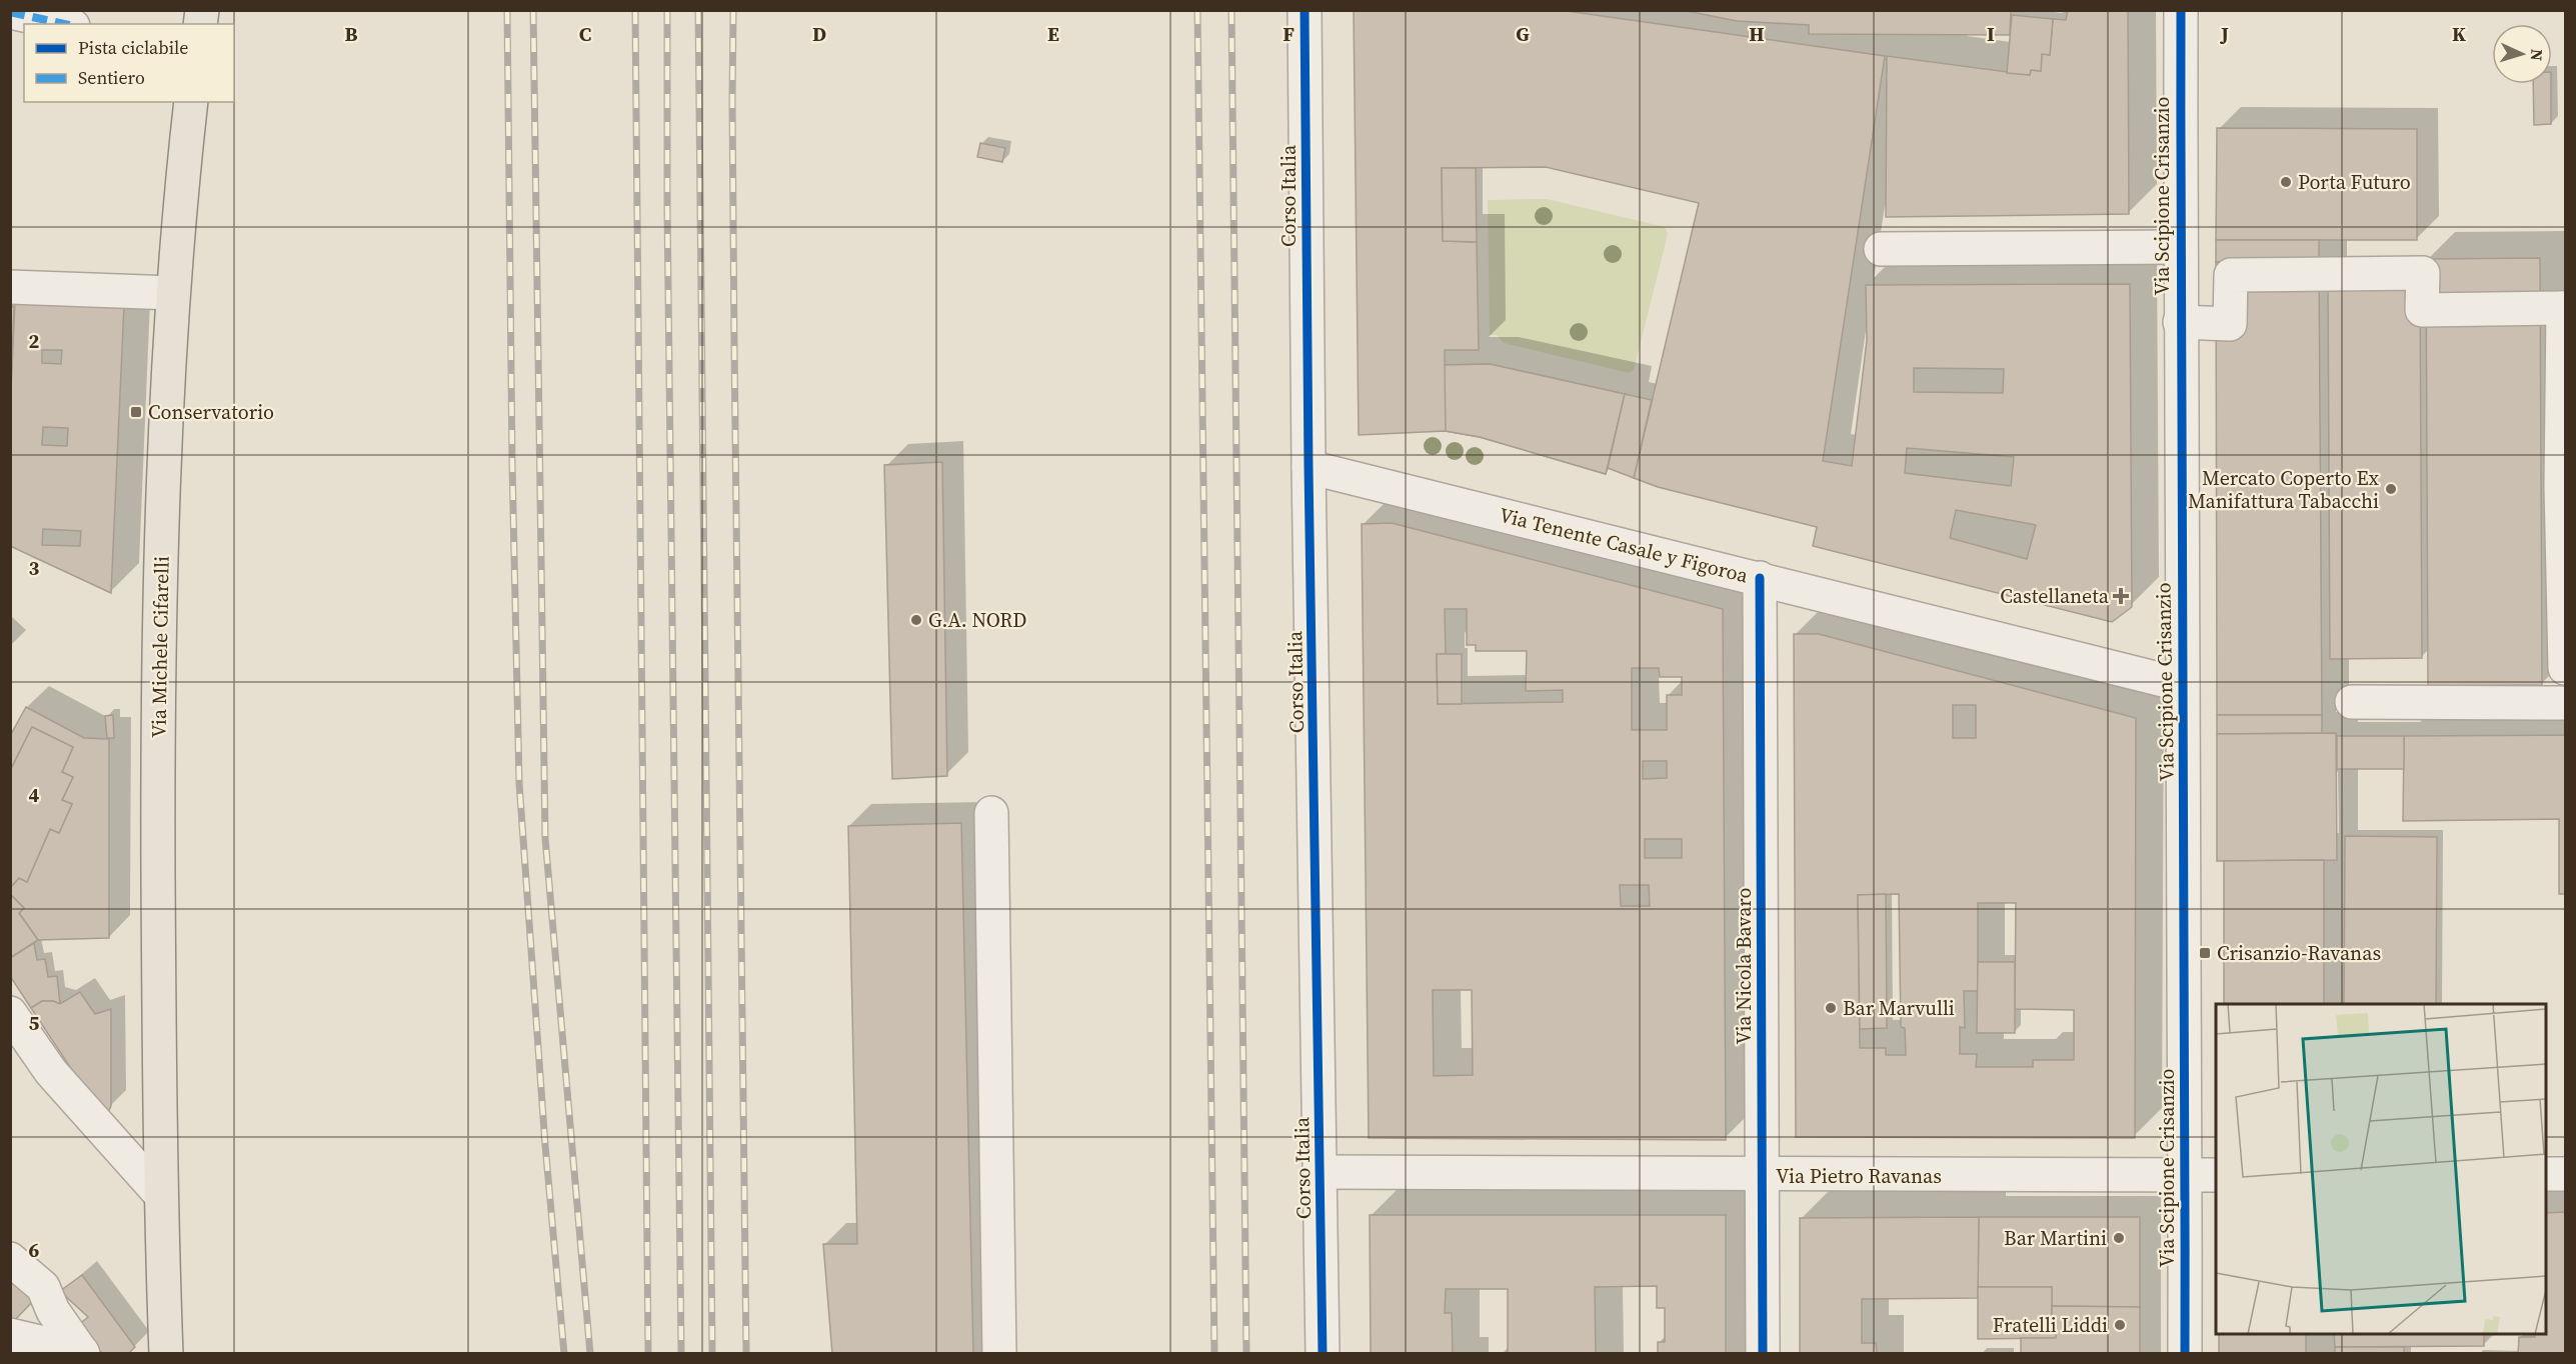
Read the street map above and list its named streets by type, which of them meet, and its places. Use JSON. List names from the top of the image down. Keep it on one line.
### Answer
{"streets":{"main road":["Via Michele Cifarelli"],"street":["Corso Italia","Via Scipione Crisanzio","Via Tenente Casale y Figoroa","Via Nicola Bavaro","Via Pietro Ravanas"]},"crossings":[["Corso Italia","Via Tenente Casale y Figoroa"],["Corso Italia","Via Pietro Ravanas"],["Via Scipione Crisanzio","Via Tenente Casale y Figoroa"],["Via Scipione Crisanzio","Via Pietro Ravanas"],["Via Tenente Casale y Figoroa","Via Nicola Bavaro"],["Via Nicola Bavaro","Via Pietro Ravanas"]],"places":{"other":["Porta Futuro","Mercato Coperto Ex Manifattura Tabacchi","G.A. NORD","Bar Marvulli","Bar Martini","Fratelli Liddi"],"transit":["Conservatorio","Crisanzio-Ravanas"],"health":["Castellaneta"]},"legend":["Pista ciclabile","Sentiero"],"north":"right","grid":{"columns":["B","C","D","E","F","G","H","I","J","K"],"rows":["2","3","4","5","6"]}}
